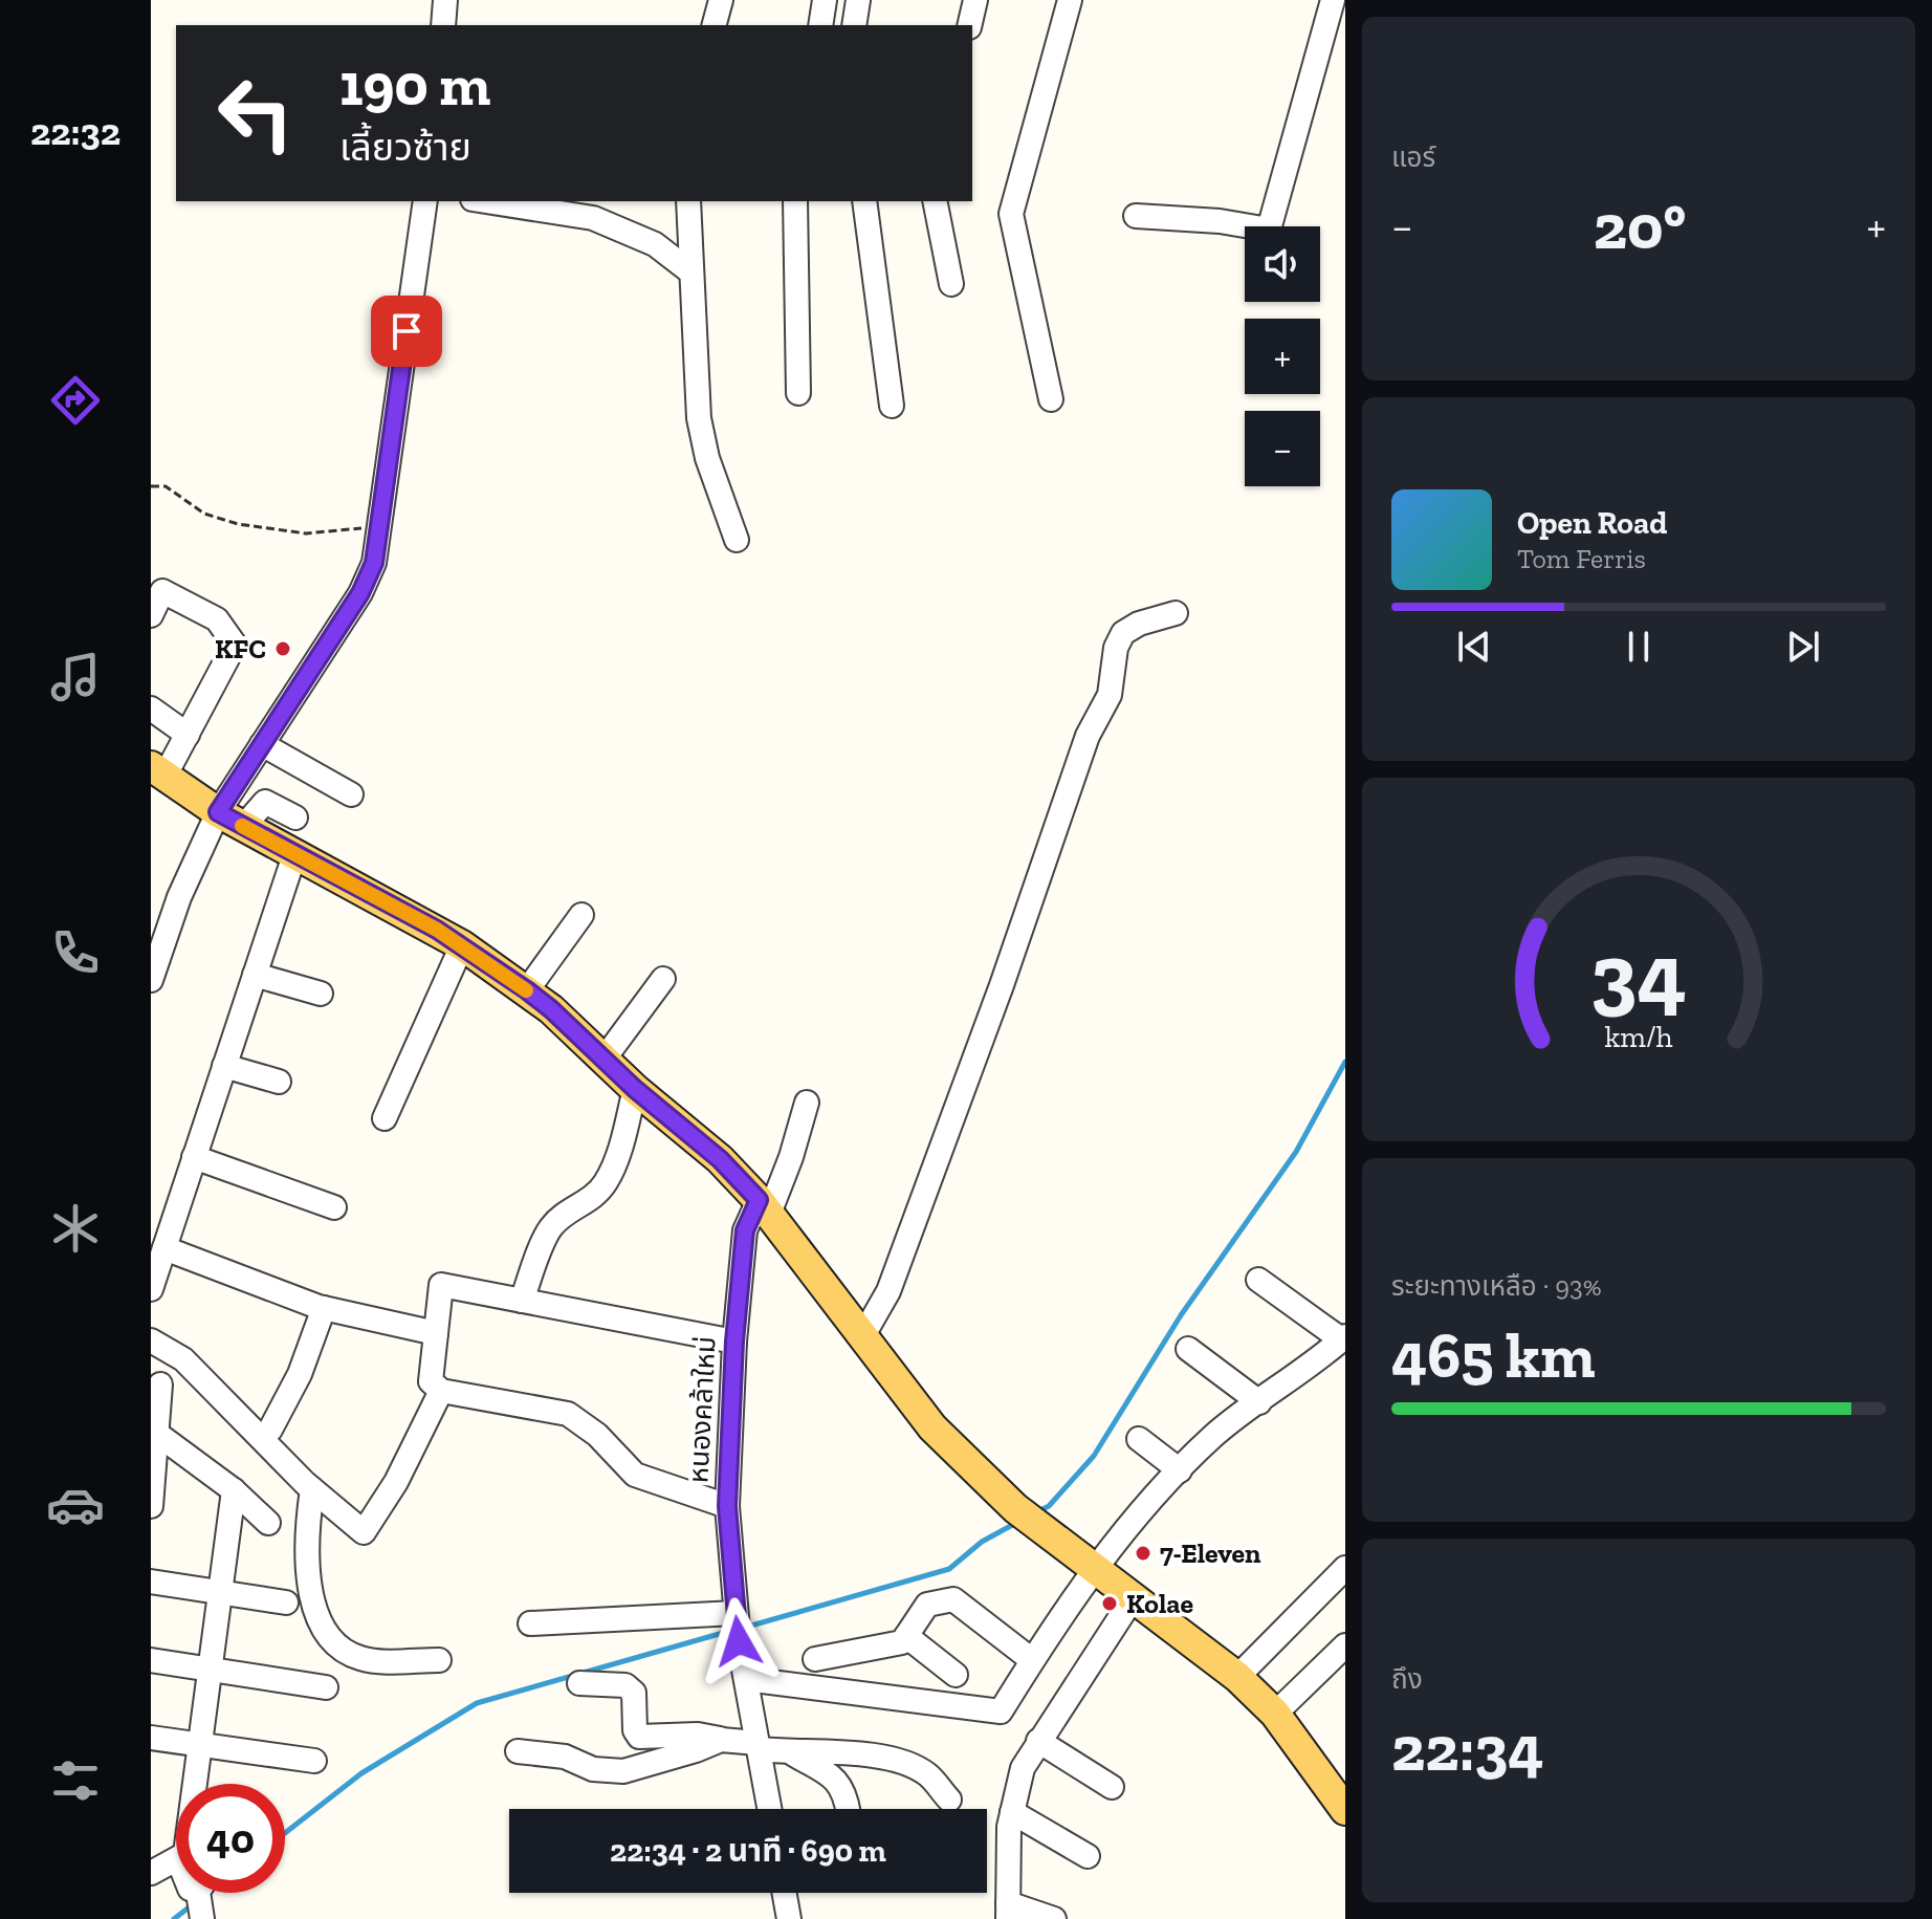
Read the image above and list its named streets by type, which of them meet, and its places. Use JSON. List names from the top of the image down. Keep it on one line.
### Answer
{"streets":{"street":["หนองคล้าใหม่"]},"places":["KFC","7-Eleven","Kolae"],"page":{"tabs":"22:32","tile":["แอร์",["ระยะทางเหลือ · 93%","465 km"],["ถึง","22:34"]],"turn":["190 m","เลี้ยวซ้าย"],"heat":["−","20°","+"],"map_buttons":["+","−"],"song":["Open Road","Tom Ferris"],"limit":"40","trip":"22:34 · 2 นาที · 690 m","gauge":["34","km/h"]}}
